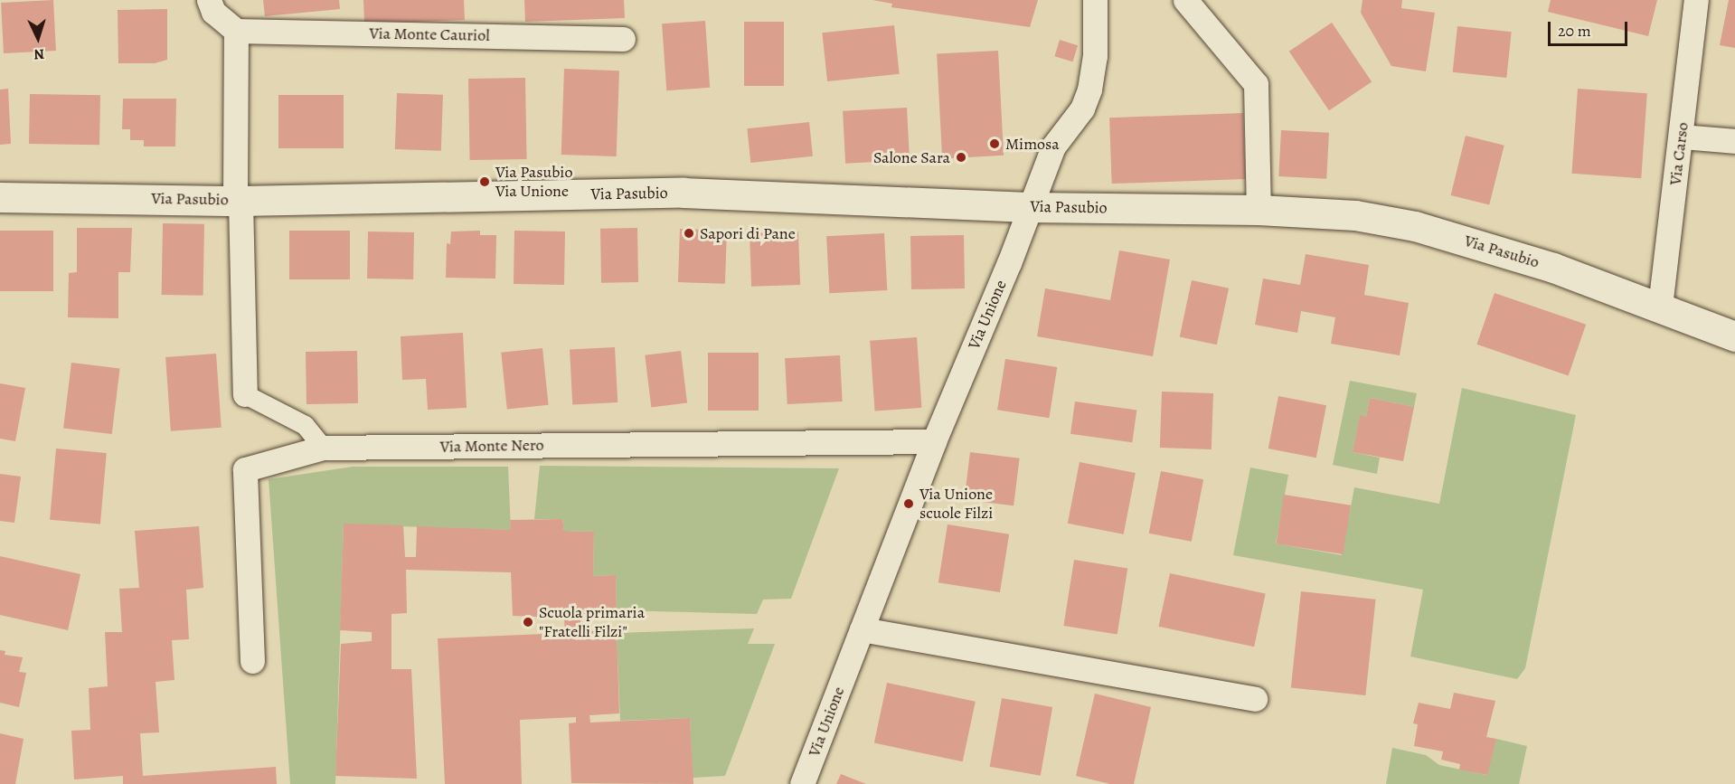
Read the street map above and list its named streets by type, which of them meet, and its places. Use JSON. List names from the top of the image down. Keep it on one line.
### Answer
{"streets":{"street":["Via Monte Cauriol","Via Carso","Via Pasubio","Via Unione","Via Monte Nero"]},"crossings":[["Via Carso","Via Pasubio"],["Via Pasubio","Via Unione"],["Via Unione","Via Monte Nero"]],"places":["Mimosa","Salone Sara","Via Pasubio Via Unione","Sapori di Pane","Via Unione scuole Filzi","Scuola primaria \"Fratelli Filzi\""],"scale_bar":"20 m","north":"bottom"}
